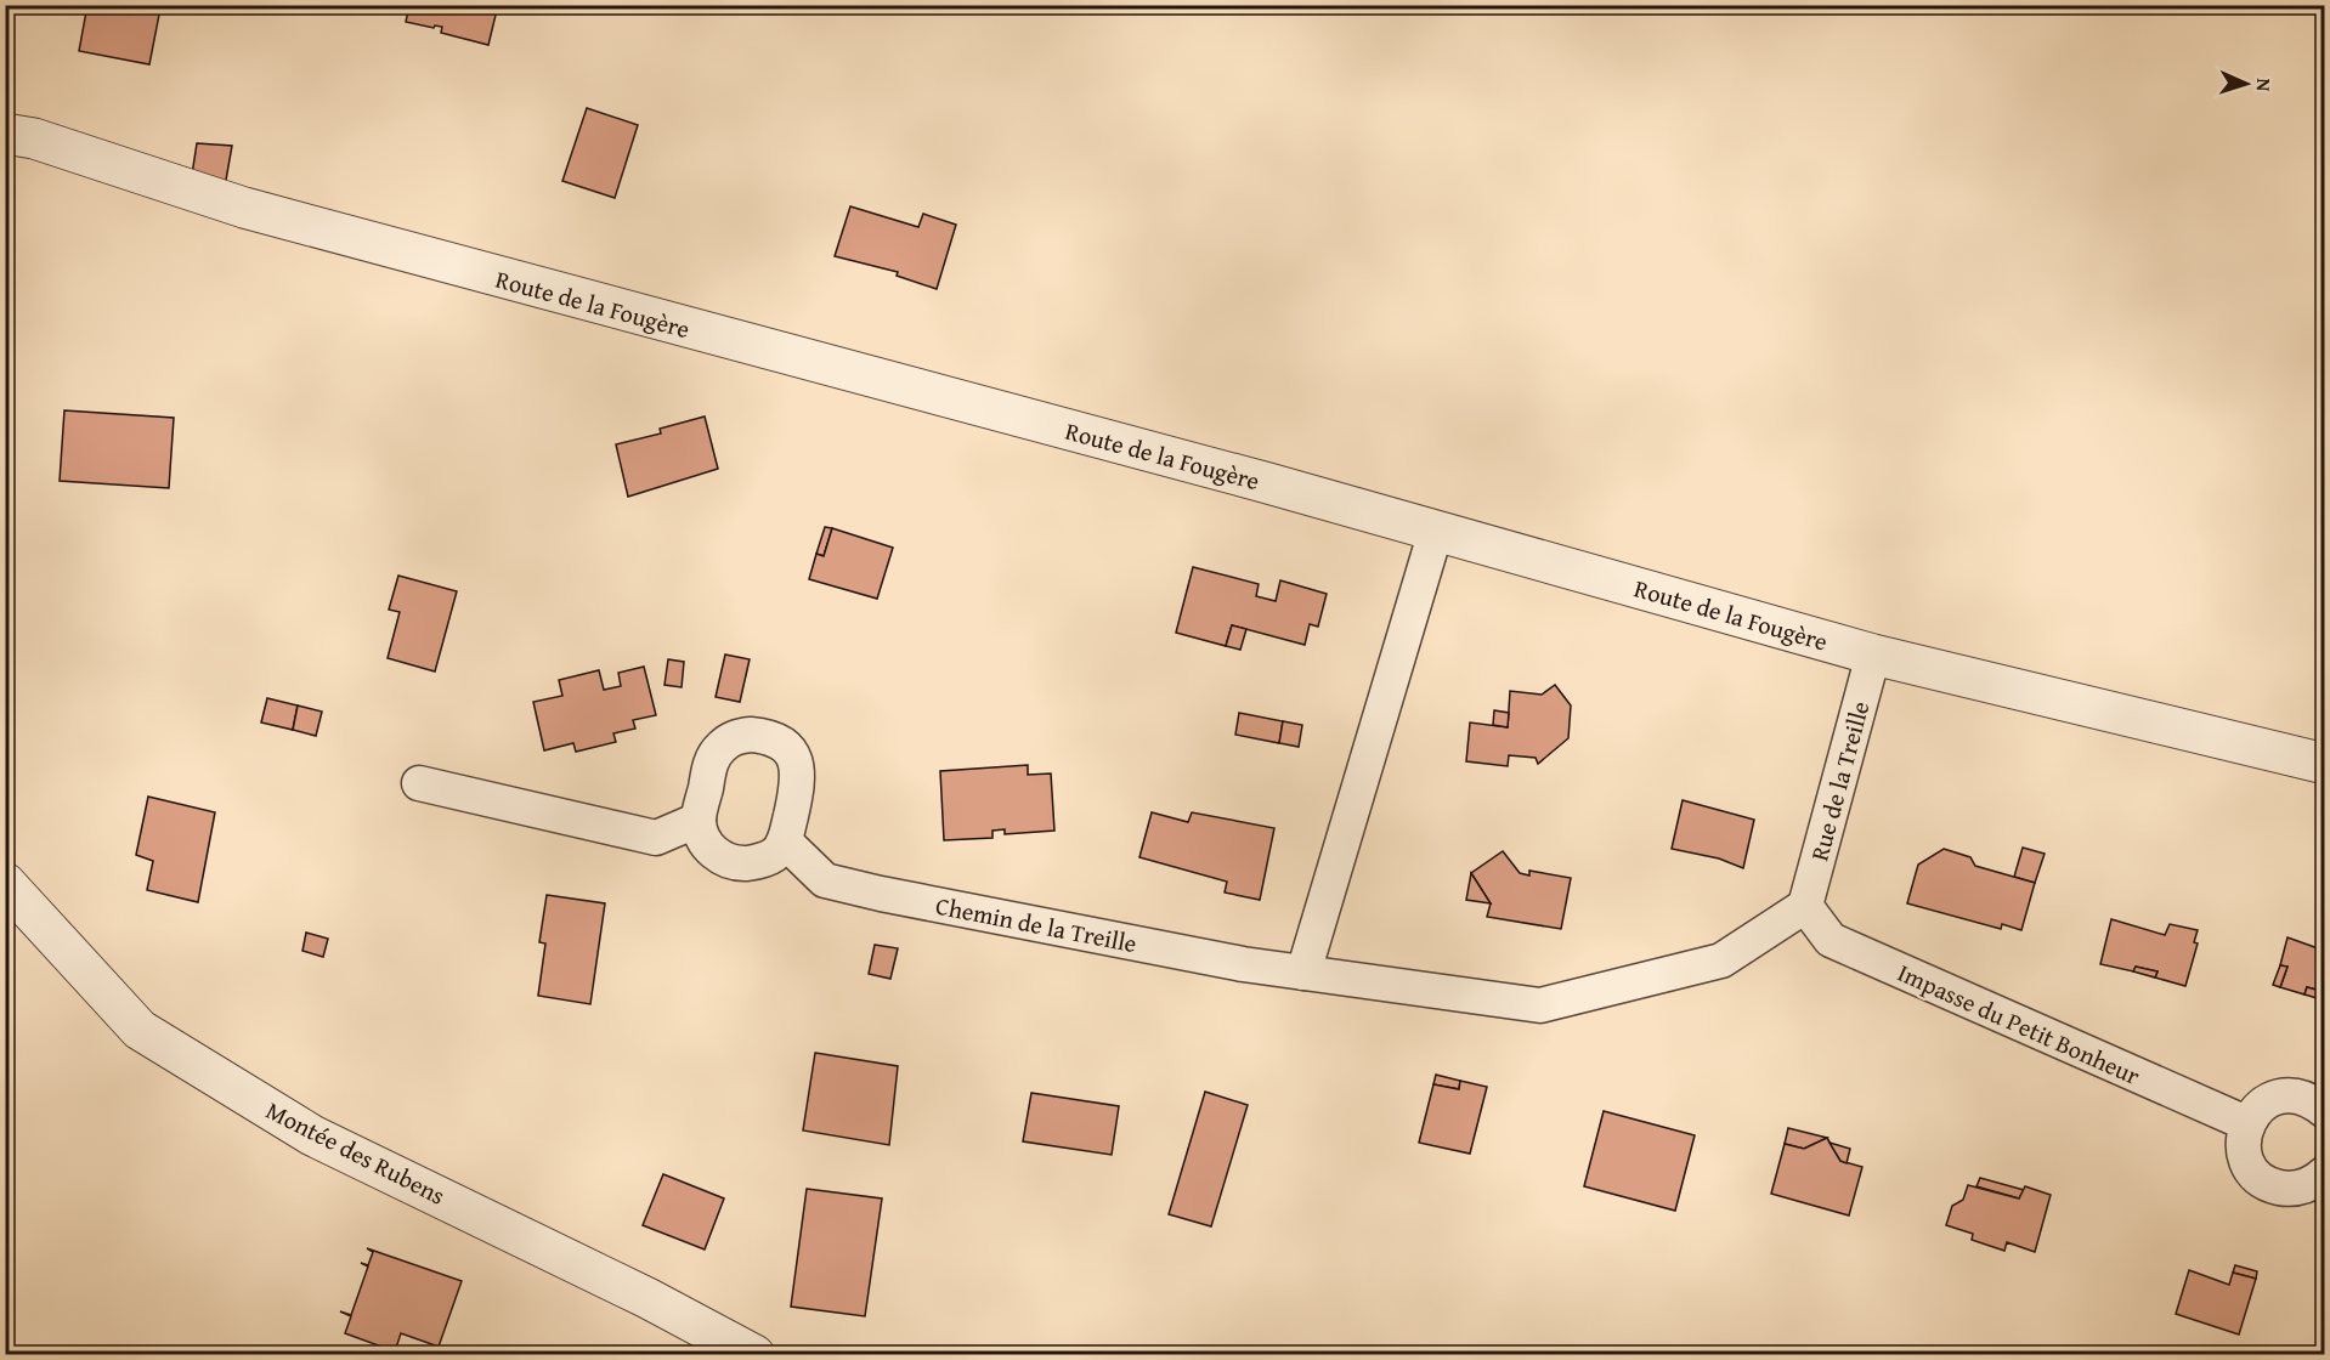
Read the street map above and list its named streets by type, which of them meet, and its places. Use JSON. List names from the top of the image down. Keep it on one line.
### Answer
{"streets":{"street":["Route de la Fougère","Rue de la Treille","Chemin de la Treille","Impasse du Petit Bonheur","Montée des Rubens"]},"crossings":[["Route de la Fougère","Rue de la Treille"],["Rue de la Treille","Chemin de la Treille"],["Rue de la Treille","Impasse du Petit Bonheur"],["Chemin de la Treille","Impasse du Petit Bonheur"]],"north":"right"}
